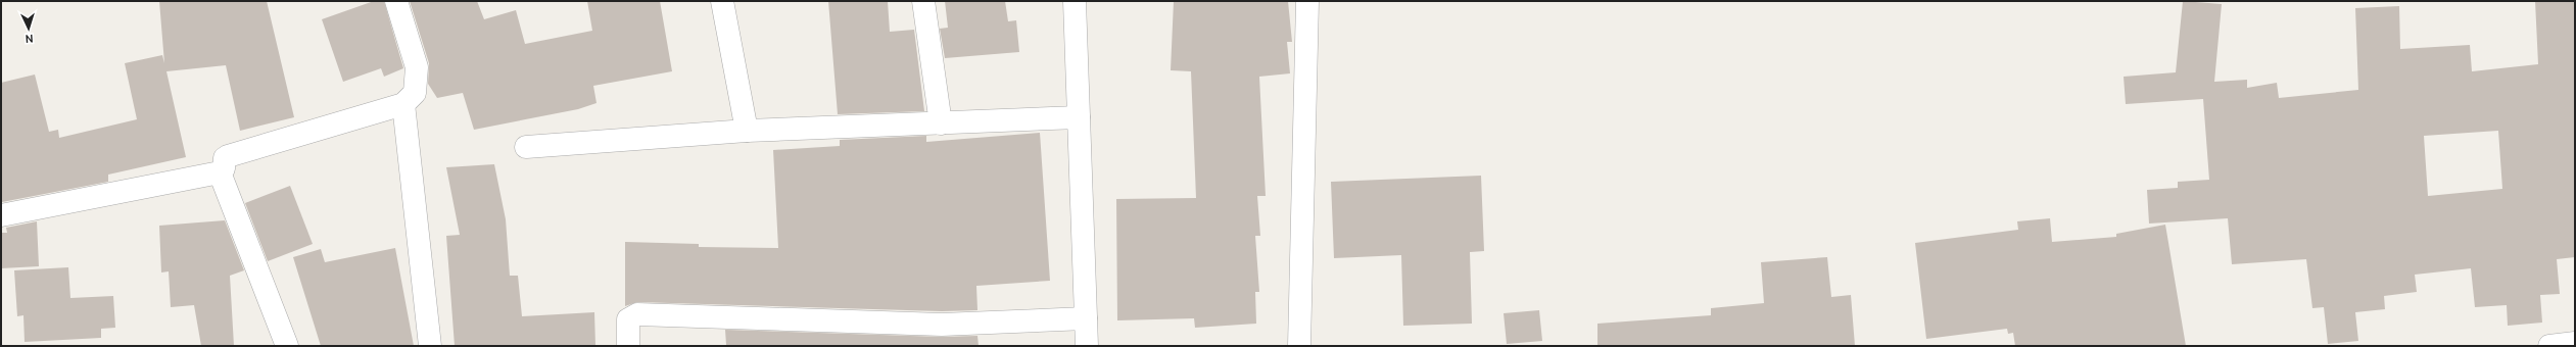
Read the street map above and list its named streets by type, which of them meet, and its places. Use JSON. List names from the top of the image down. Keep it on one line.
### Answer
{"north":"bottom"}
